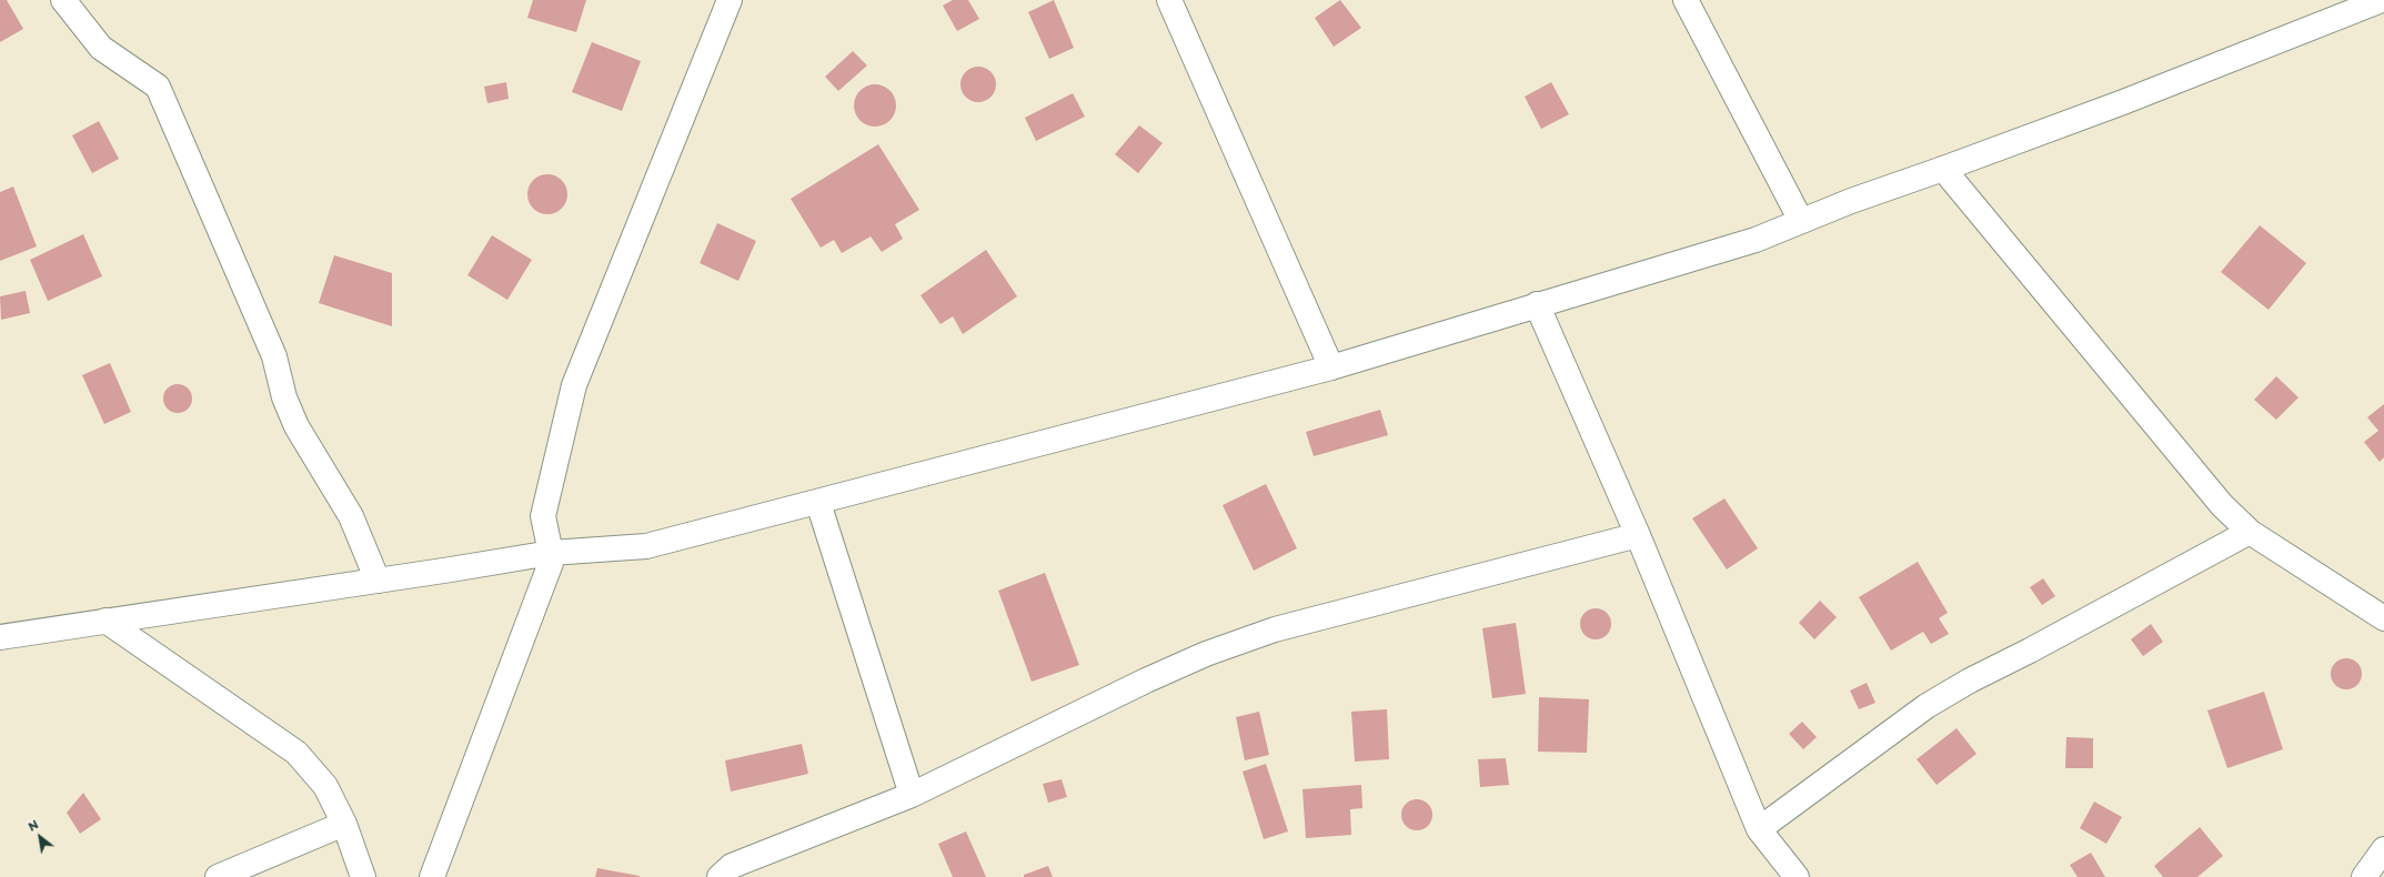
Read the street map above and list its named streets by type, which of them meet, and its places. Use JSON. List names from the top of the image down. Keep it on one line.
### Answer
{"north":"top left"}
